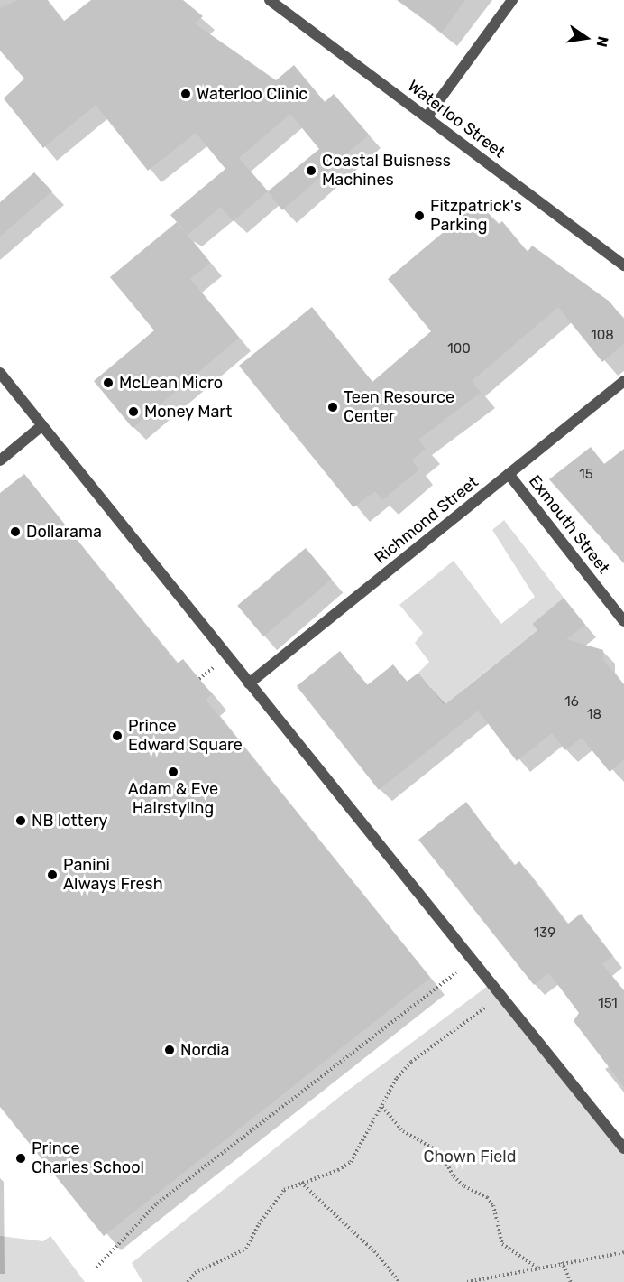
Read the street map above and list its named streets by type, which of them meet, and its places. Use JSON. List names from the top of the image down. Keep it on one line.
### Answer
{"streets":{"street":["Waterloo Street","Richmond Street","Exmouth Street"]},"crossings":[["Richmond Street","Exmouth Street"]],"parks":["Chown Field"],"places":["Waterloo Clinic","Coastal Buisness Machines","Fitzpatrick's Parking","McLean Micro","Teen Resource Center","Money Mart","Dollarama","Prince Edward Square","Adam & Eve Hairstyling","NB lottery","Panini Always Fresh","Nordia","Prince Charles School"],"house_numbers":["108","100","15","16","18","139","151"],"north":"right"}
